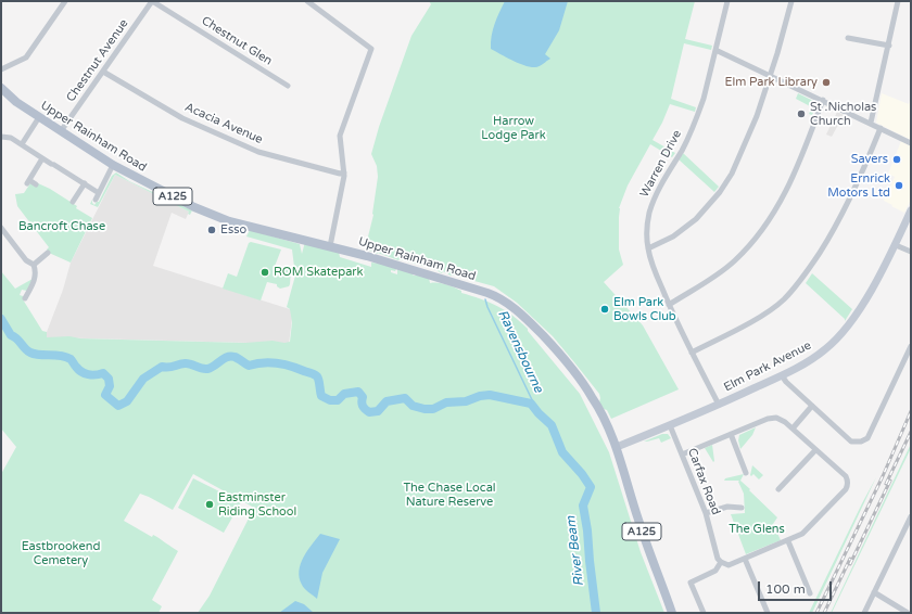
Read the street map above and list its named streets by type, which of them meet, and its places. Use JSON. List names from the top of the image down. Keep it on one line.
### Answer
{"streets":{"main road":["Upper Rainham Road","A125"],"street":["Chestnut Glen","Chestnut Avenue","Acacia Avenue","Warren Drive","Elm Park Avenue","Carfax Road"]},"crossings":[["Chestnut Glen","Chestnut Avenue"],["Chestnut Avenue","Acacia Avenue"],["Chestnut Avenue","Upper Rainham Road"],["Upper Rainham Road","Elm Park Avenue"],["Warren Drive","Elm Park Avenue"],["Elm Park Avenue","Carfax Road"]],"water":["Ravensbourne","River Beam"],"parks":["Harrow Lodge Park","Bancroft Chase","The Chase Local Nature Reserve","The Glens","Eastbrookend Cemetery"],"places":["Elm Park Library","St .Nicholas Church","Savers","Ernrick Motors Ltd","Esso","ROM Skatepark","Elm Park Bowls Club","Eastminster Riding School"],"scale_bar":"100 m"}
